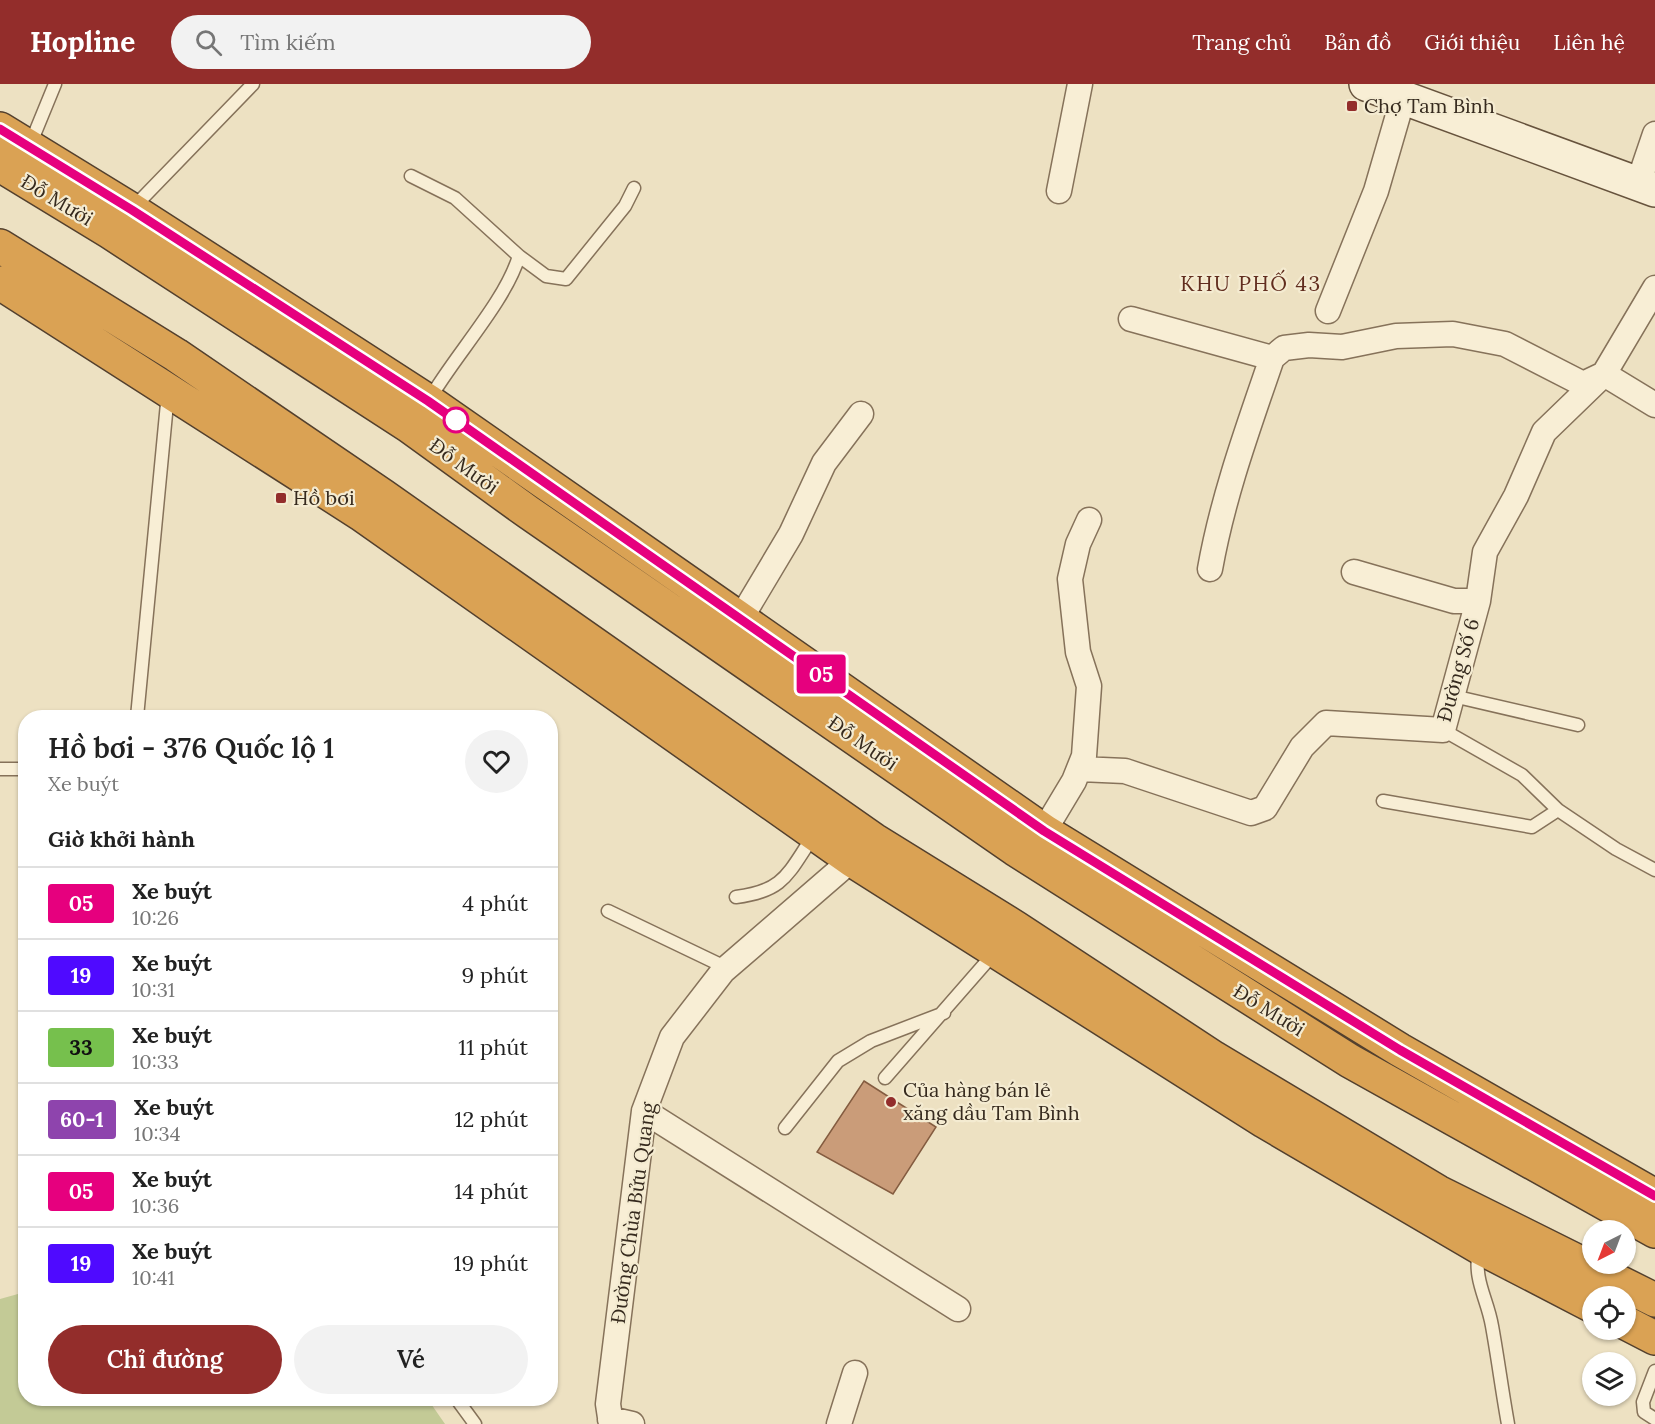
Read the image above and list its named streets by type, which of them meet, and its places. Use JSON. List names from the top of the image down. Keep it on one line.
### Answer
{"streets":{"highway":["Đỗ Mười"],"street":["Đường Số 6","Đường Chùa Bửu Quang"]},"districts":["KHU PHỐ 43"],"places":{"transit":["Chợ Tam Bình","Hồ bơi"],"other":["Của hàng bán lẻ xăng dầu Tam Bình"]},"lines":["bus line 05"],"north":"bottom left","page":{"header":"Hopline","search":"Tìm kiếm","nav":["Trang chủ","Bản đồ","Giới thiệu","Liên hệ"],"on_map":"05","heading":[["Hồ bơi - 376 Quốc lộ 1","Xe buýt"],"Giờ khởi hành"],"list":[{"mark":"05","name":"Xe buýt","note":"10:26","value":"4 phút"},{"mark":"19","name":"Xe buýt","note":"10:31","value":"9 phút"},{"mark":"33","name":"Xe buýt","note":"10:33","value":"11 phút"},{"mark":"60-1","name":"Xe buýt","note":"10:34","value":"12 phút"},{"mark":"05","name":"Xe buýt","note":"10:36","value":"14 phút"},{"mark":"19","name":"Xe buýt","note":"10:41","value":"19 phút"}],"buttons":["Chỉ đường","Vé"]}}
